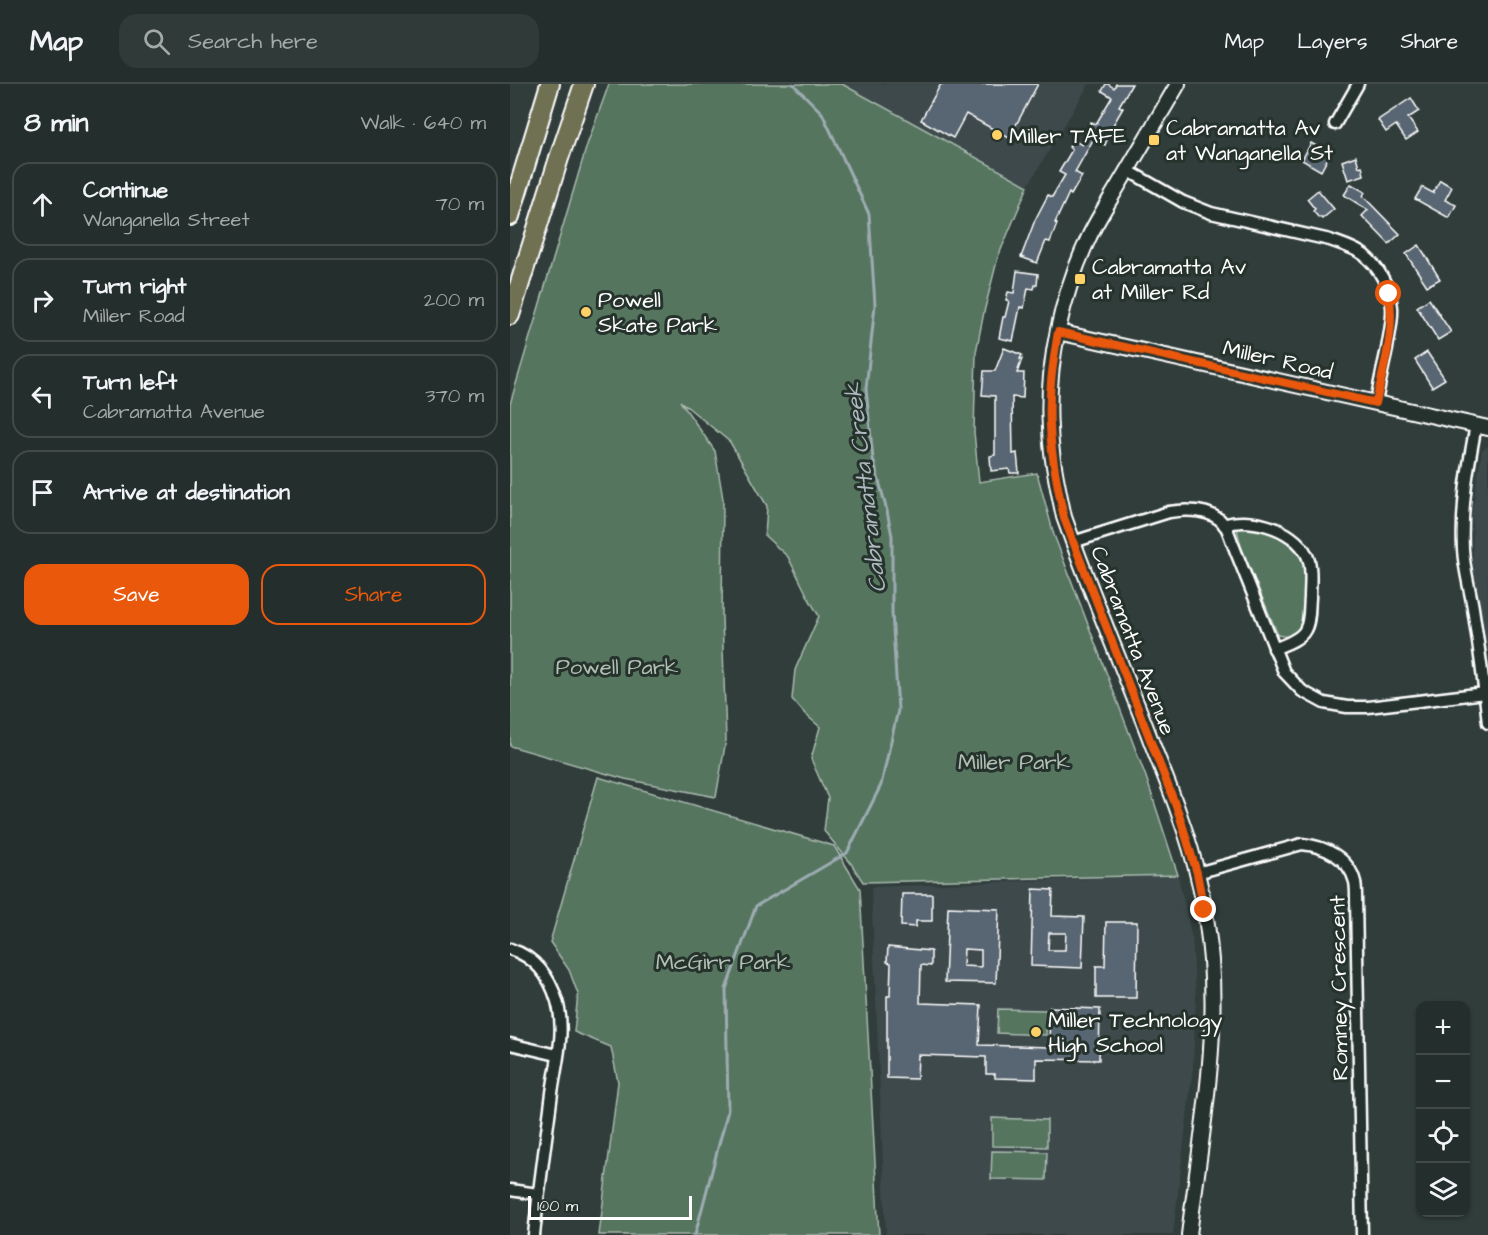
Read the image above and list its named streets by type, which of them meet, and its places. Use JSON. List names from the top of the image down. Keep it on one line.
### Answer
{"streets":{"street":["Miller Road","Cabramatta Avenue","Romney Crescent"]},"crossings":[["Miller Road","Cabramatta Avenue"],["Cabramatta Avenue","Romney Crescent"]],"water":["Cabramatta Creek"],"parks":["Powell Park","Miller Park","McGirr Park"],"places":{"other":["Miller TAFE","Powell Skate Park","Miller Technology High School"],"transit":["Cabramatta Av at Wanganella St","Cabramatta Av at Miller Rd"]},"scale_bar":"100 m","page":{"header":"Map","search":"Search here","nav":["Map","Layers","Share"],"heading":["8 min","Walk · 640 m"],"list":[["Continue","Wanganella Street","70 m"],["Turn right","Miller Road","200 m"],["Turn left","Cabramatta Avenue","370 m"],"Arrive at destination"],"buttons":["Save","Share"],"map_buttons":["+","−"],"scale":"100 m"}}
